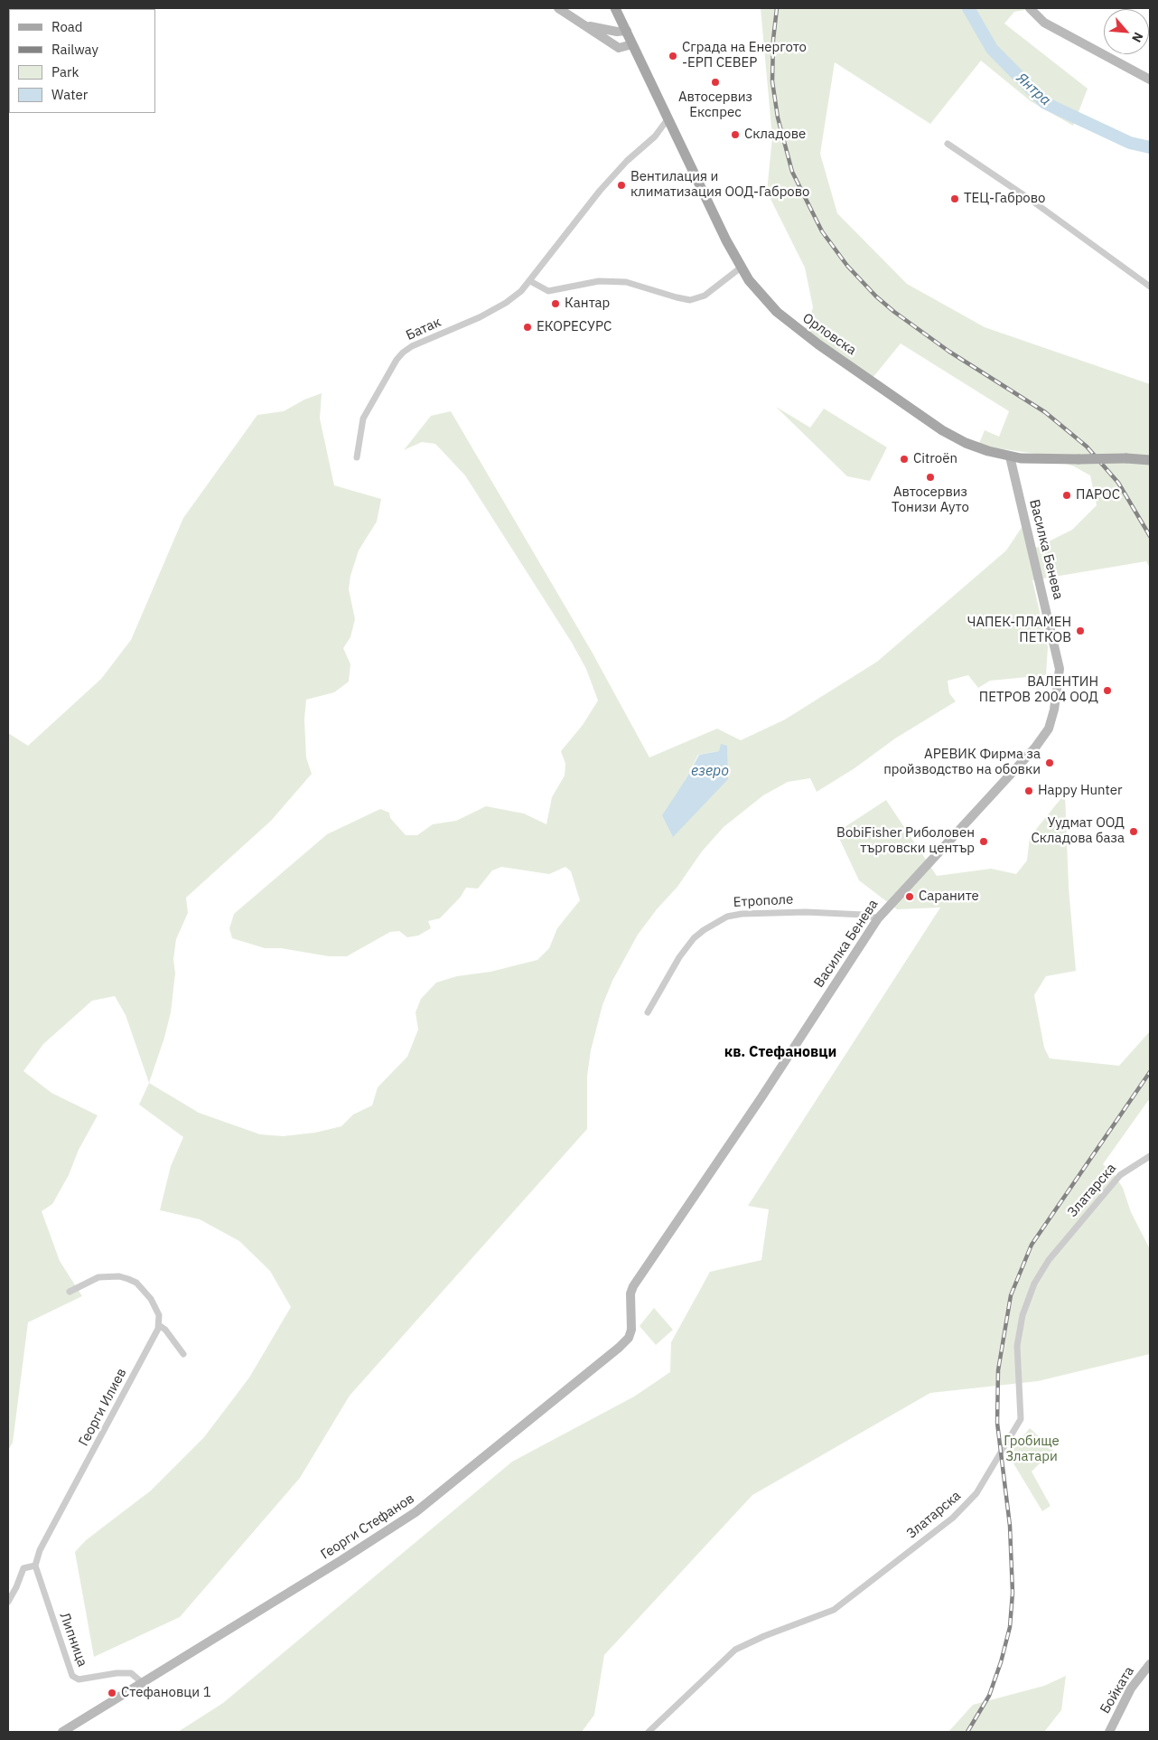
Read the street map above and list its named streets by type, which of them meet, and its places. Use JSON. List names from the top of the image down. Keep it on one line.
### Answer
{"streets":{"main road":["Орловска"],"street":["Батак","Василка Бенева","Етрополе","Златарска","Георги Илиев","Георги Стефанов","Липница","Бойката"]},"crossings":[["Батак","Орловска"],["Орловска","Василка Бенева"],["Василка Бенева","Етрополе"],["Василка Бенева","Георги Стефанов"],["Георги Илиев","Липница"],["Георги Стефанов","Липница"]],"districts":["кв. Стефановци"],"water":["Янтра","езеро"],"parks":["Гробище Златари"],"places":["Сграда на Енергото -ЕРП СЕВЕР","Автосервиз Експрес","Складове","Вентилация и климатизация ООД-Габрово","ТЕЦ-Габрово","Кантар","ЕКОРЕСУРС","Citroën","Автосервиз Тонизи Ауто","ПАРОС","ЧАПЕК-ПЛАМЕН ПЕТКОВ","ВАЛЕНТИН ПЕТРОВ 2004 ООД","АРЕВИК Фирма за пройзводство на обовки","Happy Hunter","Уудмат ООД Складова база","BobiFisher Риболовен търговски център","Сараните","Стефановци 1"],"legend":["Road","Railway","Park","Water"],"north":"bottom right"}
